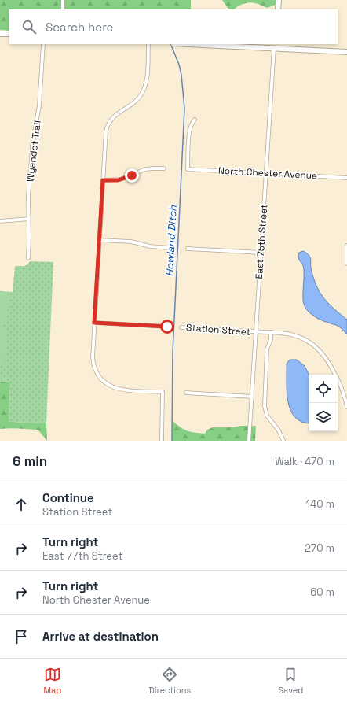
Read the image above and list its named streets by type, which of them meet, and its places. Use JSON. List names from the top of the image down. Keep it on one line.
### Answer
{"streets":{"street":["Wyandot Trail","North Chester Avenue","East 75th Street","Station Street"]},"crossings":[["North Chester Avenue","East 75th Street"],["East 75th Street","Station Street"]],"water":["Howland Ditch"],"page":{"search":"Search here","heading":["6 min","Walk · 470 m"],"list":[["Continue","Station Street","140 m"],["Turn right","East 77th Street","270 m"],["Turn right","North Chester Avenue","60 m"],"Arrive at destination"],"nav":["Map","Directions","Saved"]}}
